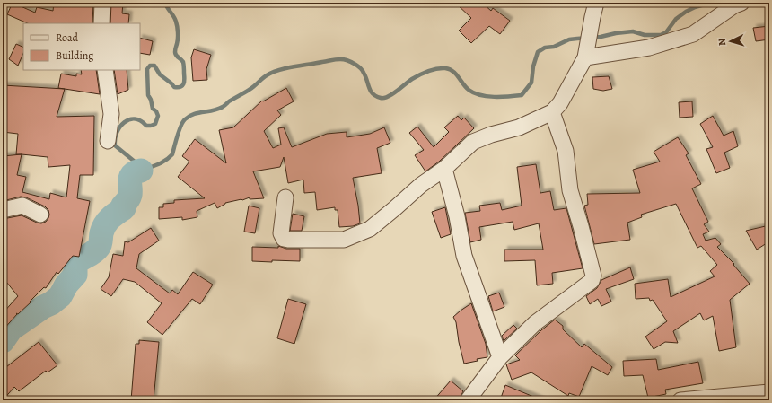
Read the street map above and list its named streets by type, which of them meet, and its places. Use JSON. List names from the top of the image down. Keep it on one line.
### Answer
{"legend":["Road","Building"],"north":"left"}
